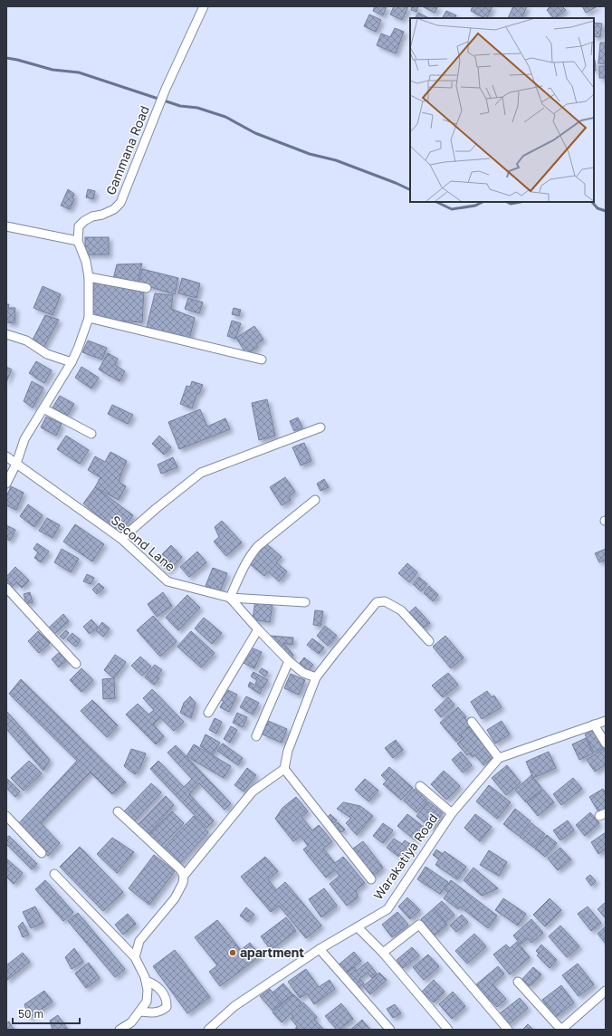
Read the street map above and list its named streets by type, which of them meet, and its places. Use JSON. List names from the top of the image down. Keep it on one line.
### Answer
{"streets":{"street":["Gammana Road","Second Lane","Warakatiya Road"]},"places":["apartment"],"scale_bar":"50 m"}
